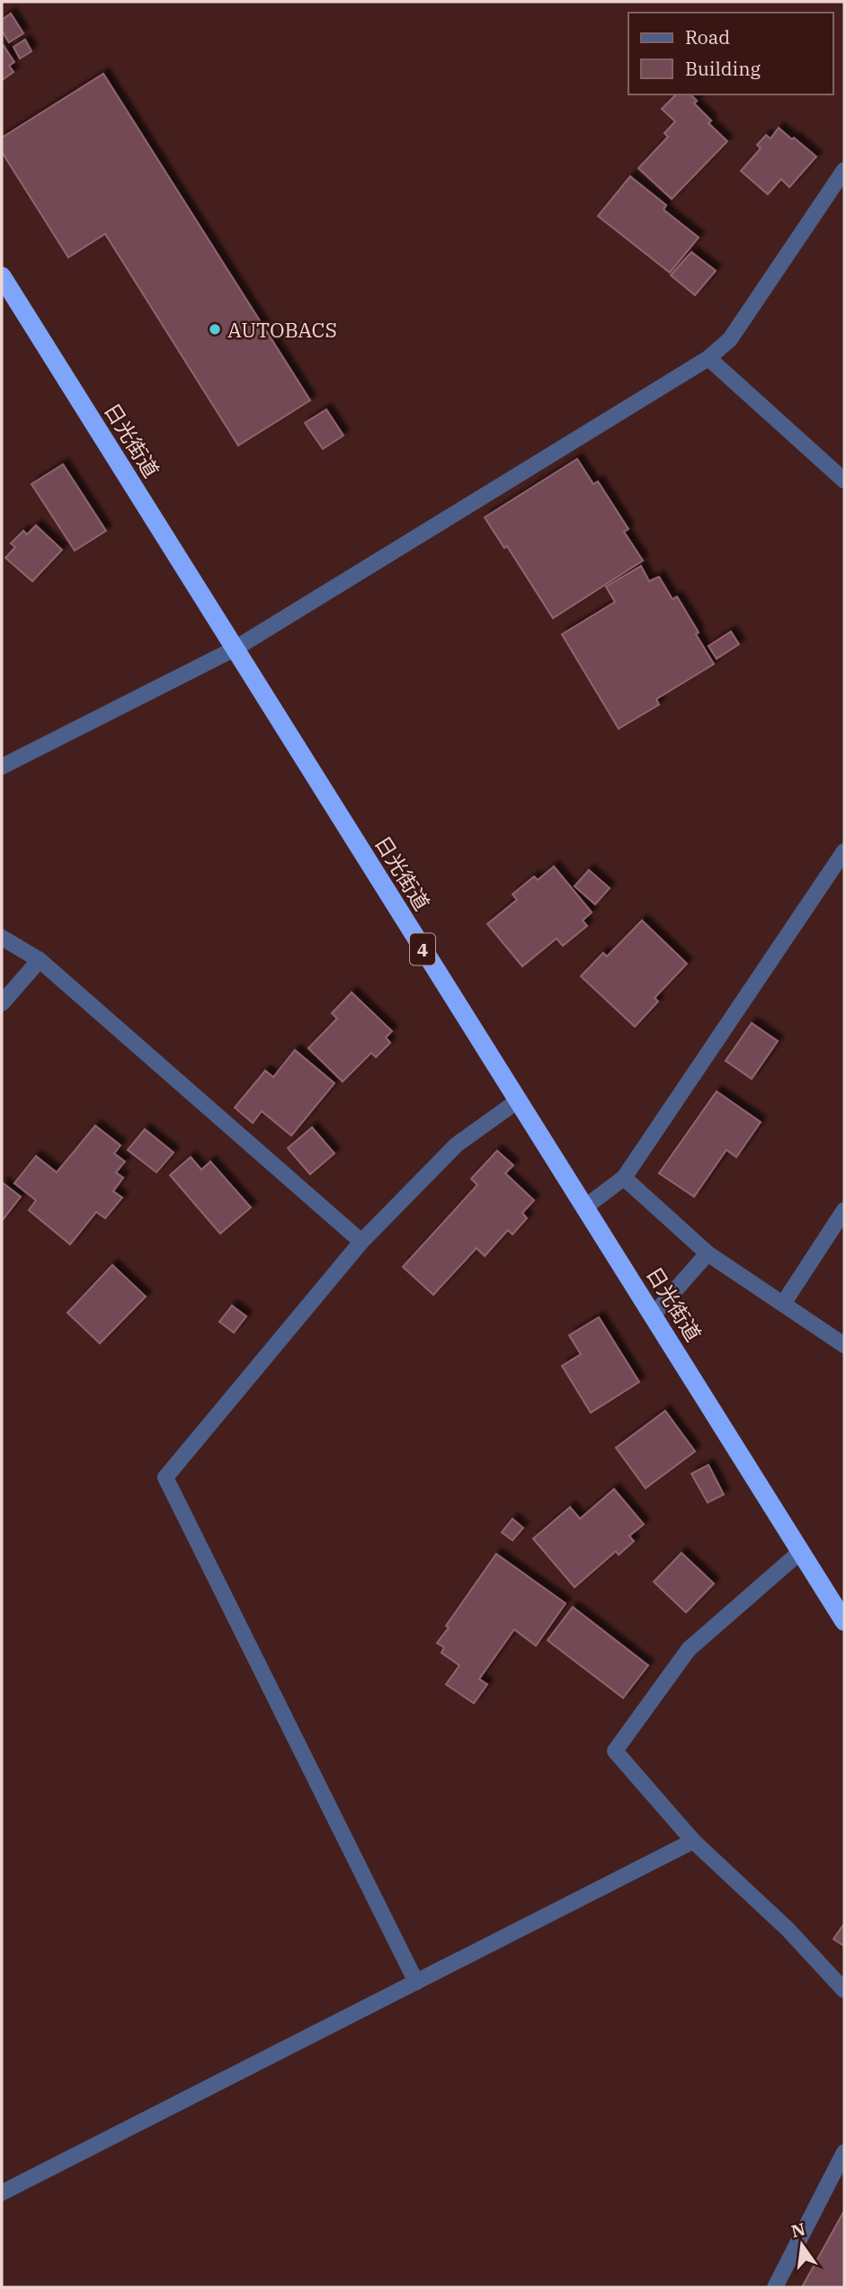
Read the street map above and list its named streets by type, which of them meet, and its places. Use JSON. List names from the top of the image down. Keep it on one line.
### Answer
{"streets":{"highway":["日光街道","4"]},"places":["AUTOBACS"],"legend":["Road","Building"],"north":"top"}
